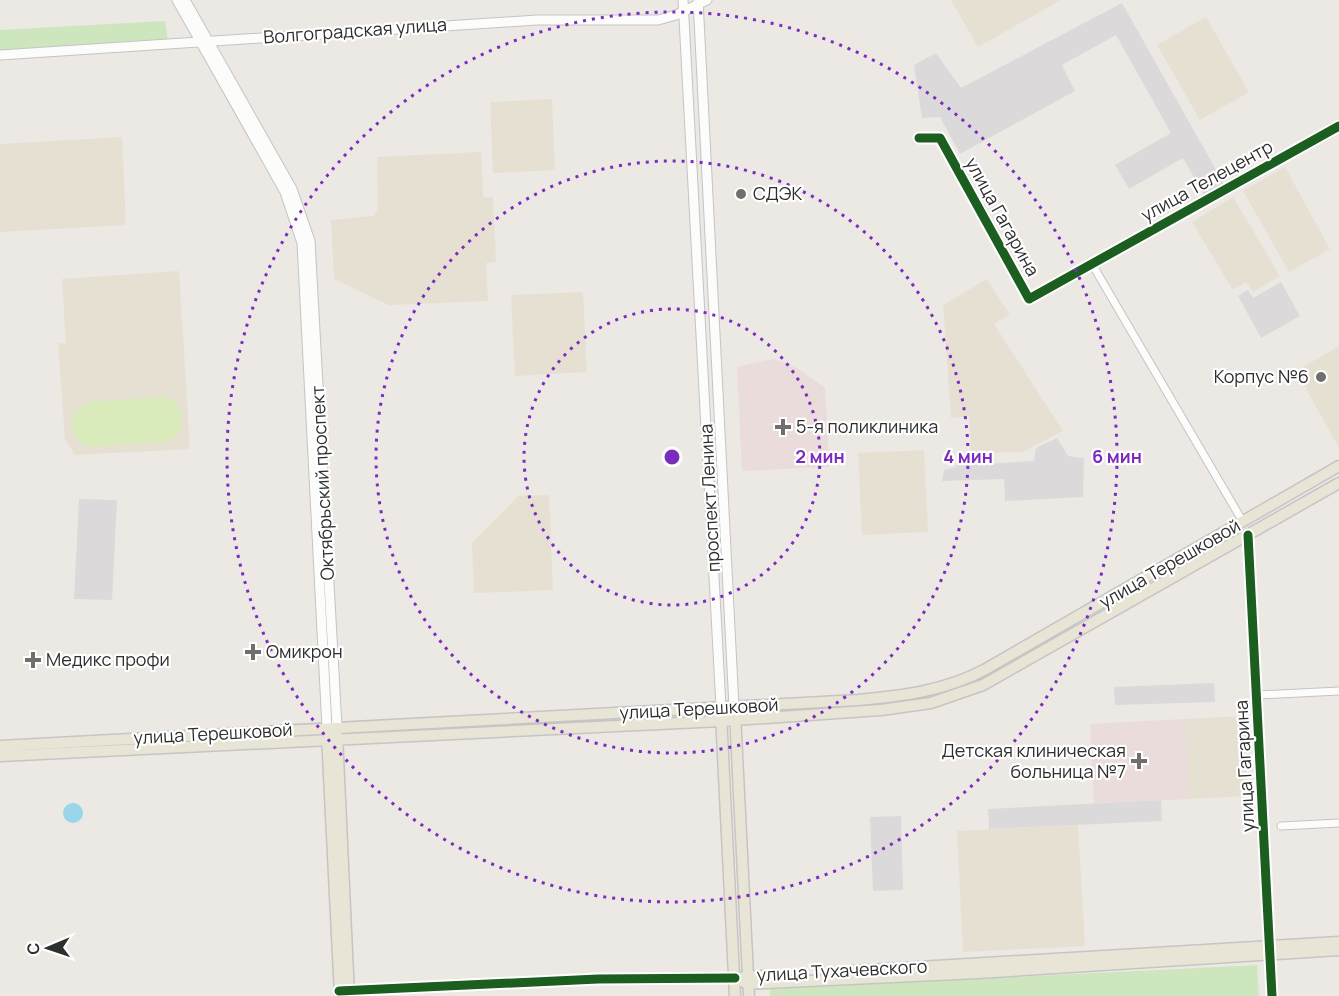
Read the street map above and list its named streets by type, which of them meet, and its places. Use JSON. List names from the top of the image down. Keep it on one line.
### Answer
{"streets":{"main road":["Волгоградская улица","улица Гагарина","Октябрьский проспект","проспект Ленина","улица Терешковой","улица Тухачевского"],"street":["улица Телецентр"]},"crossings":[["Волгоградская улица","Октябрьский проспект"],["Волгоградская улица","проспект Ленина"],["улица Телецентр","улица Гагарина"],["улица Гагарина","улица Терешковой"],["улица Гагарина","улица Тухачевского"],["Октябрьский проспект","улица Терешковой"],["проспект Ленина","улица Терешковой"],["проспект Ленина","улица Тухачевского"]],"places":{"other":["СДЭК","Корпус №6"],"health":["5-я поликлиника","Омикрон","Медикс профи","Детская клиническая больница №7"]},"north":"left","rings":["2 мин","4 мин","6 мин"]}
